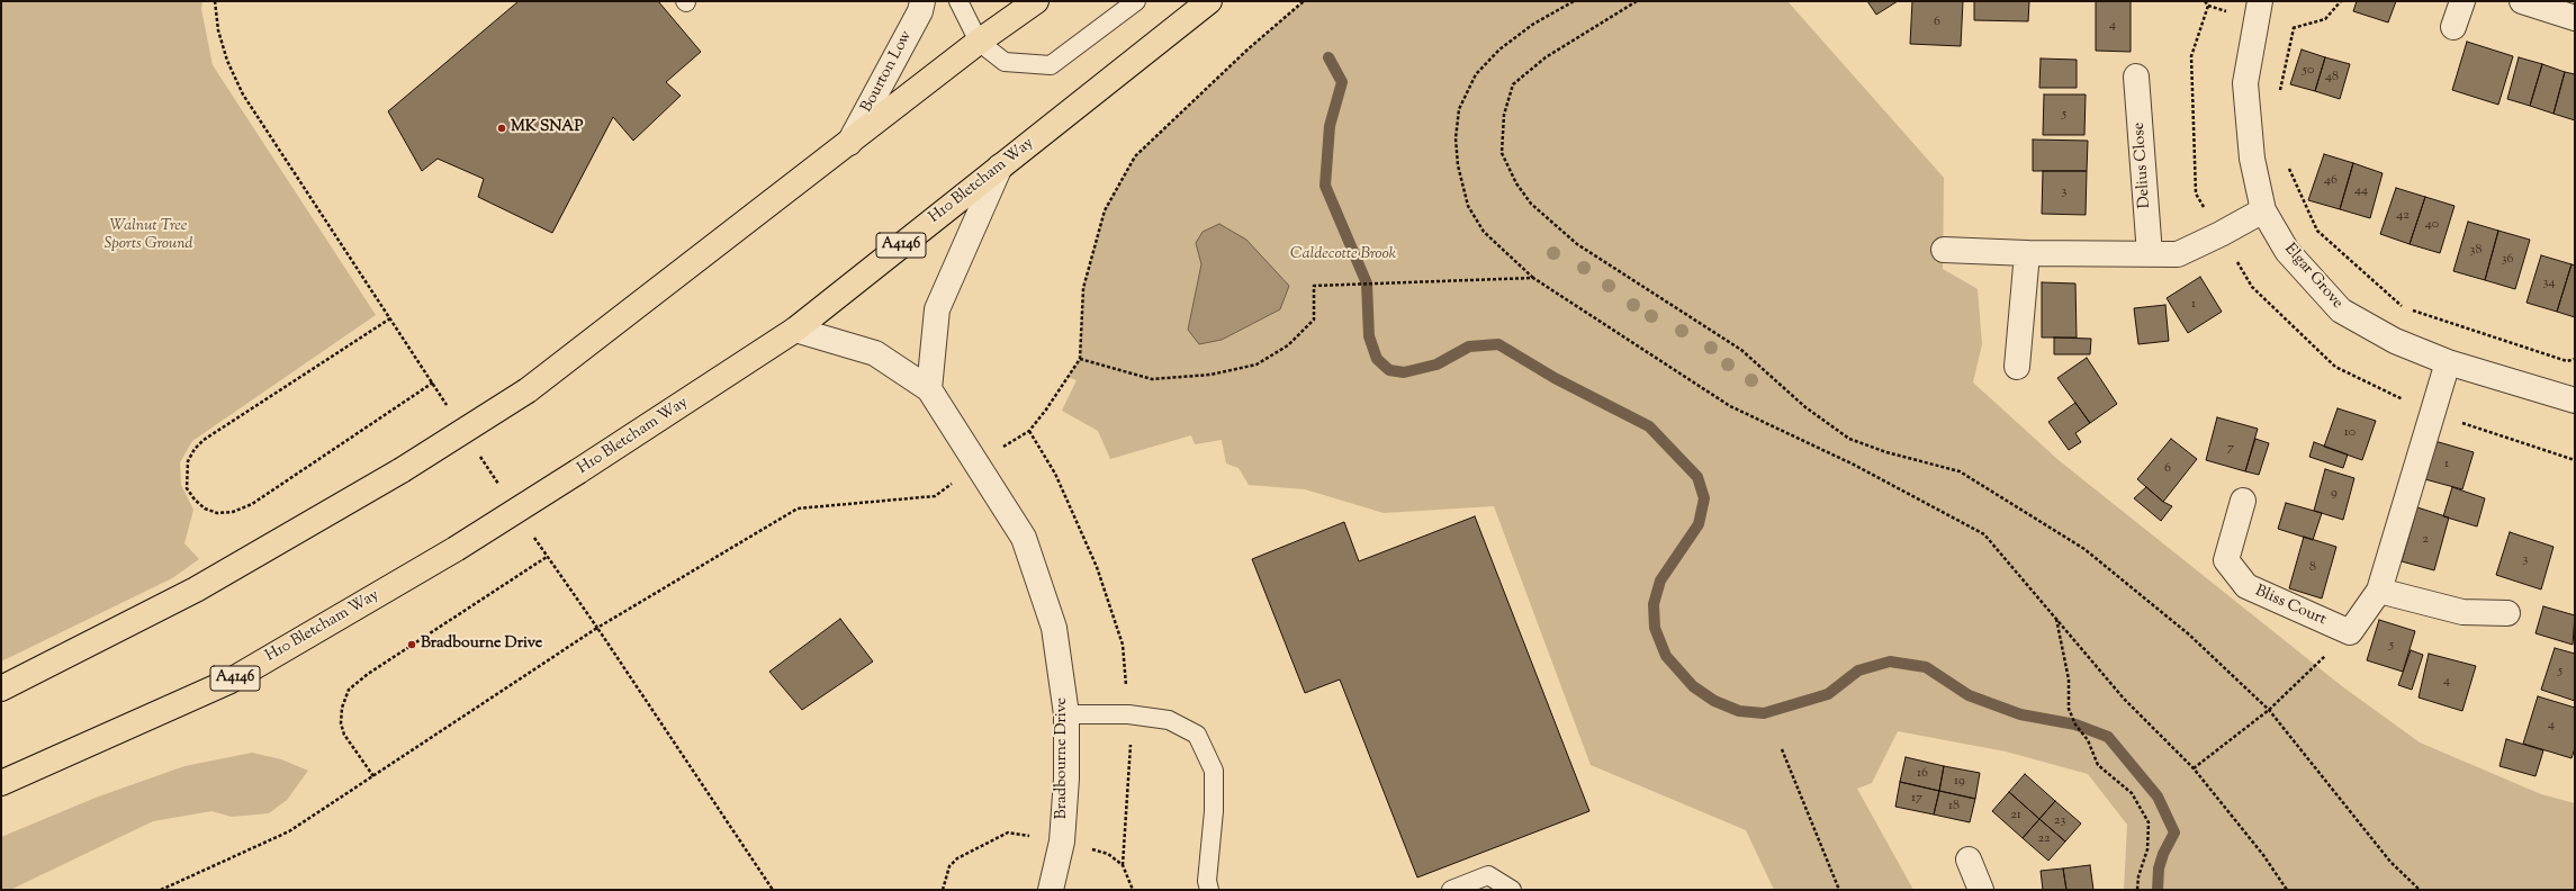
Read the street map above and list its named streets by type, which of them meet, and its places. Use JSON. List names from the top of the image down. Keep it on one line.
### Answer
{"streets":{"highway":["H10 Bletcham Way","A4146"],"street":["Bourton Low","Delius Close","Elgar Grove","Bliss Court","Bradbourne Drive"]},"crossings":[["H10 Bletcham Way","Bradbourne Drive"]],"parks":["Walnut Tree Sports Ground","Caldecotte Brook"],"places":["MK SNAP","Bradbourne Drive"],"house_numbers":["6","4","50","48","5","46","44","3","42","40","38","36","34","1","10","7","1","6","9","2","3","8","5","5","4","4","16","19","17","18","21","23","22"]}
